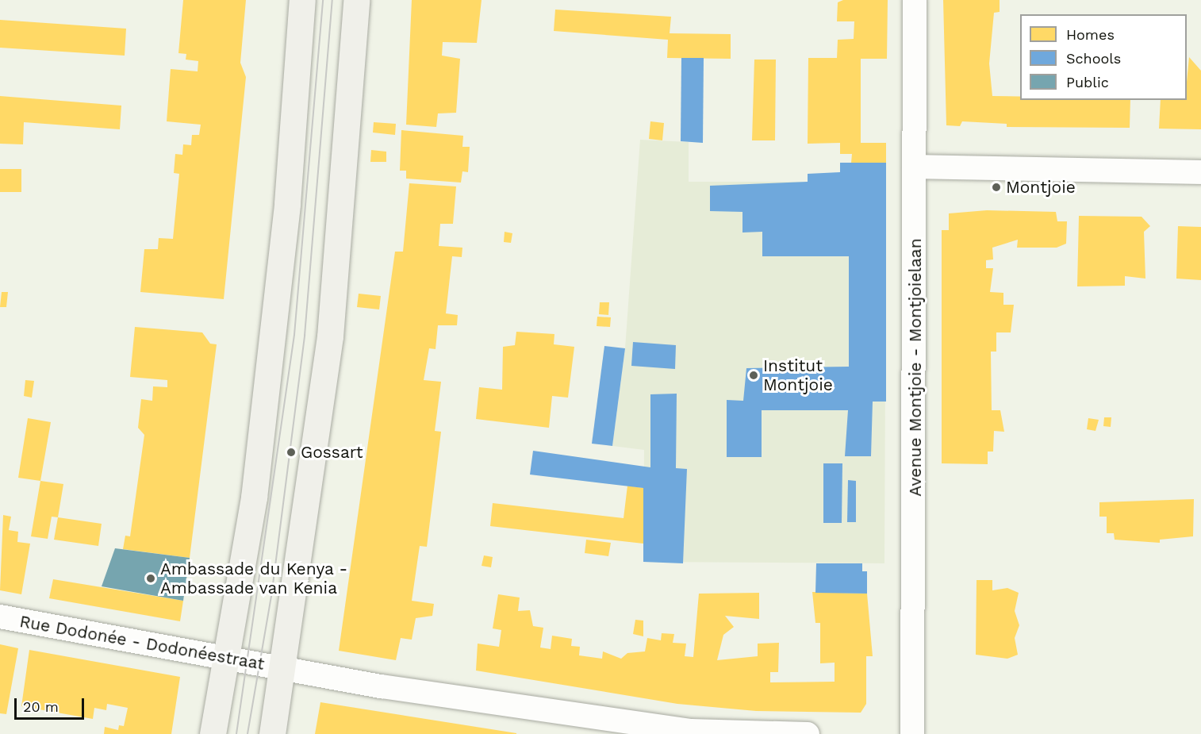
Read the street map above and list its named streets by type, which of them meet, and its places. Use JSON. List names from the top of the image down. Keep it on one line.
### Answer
{"streets":{"street":["Avenue Montjoie - Montjoielaan","Rue Dodonée - Dodonéestraat"]},"places":["Montjoie","Institut Montjoie","Gossart","Ambassade du Kenya - Ambassade van Kenia"],"legend":["Homes","Schools","Public"],"scale_bar":"20 m"}
